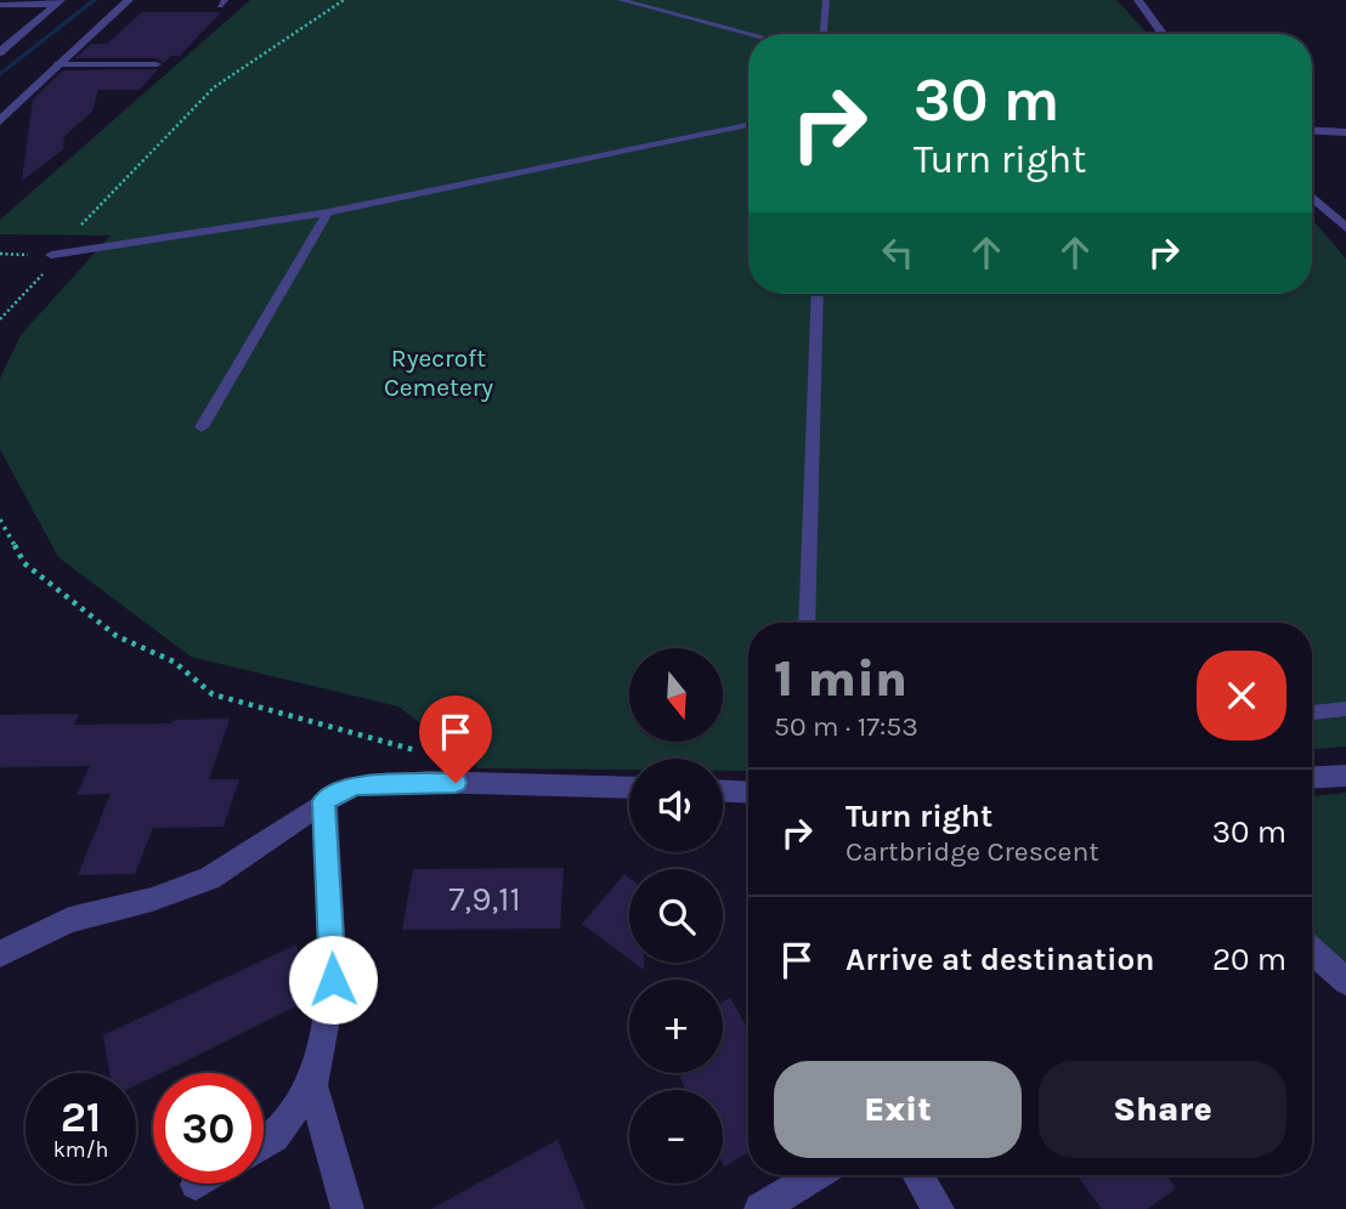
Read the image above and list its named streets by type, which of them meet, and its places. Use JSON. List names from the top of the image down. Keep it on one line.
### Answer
{"parks":["Ryecroft Cemetery"],"house_numbers":["7,9,11"],"north":"bottom","page":{"turn":["30 m","Turn right"],"heading":["1 min","50 m · 17:53"],"map_buttons":["+","−"],"list":[{"name":"Turn right","note":"Cartbridge Crescent","value":"30 m"},{"name":"Arrive at destination","value":"20 m"}],"buttons":["Exit","Share"],"speed":"21 km/h","limit":"30"}}
